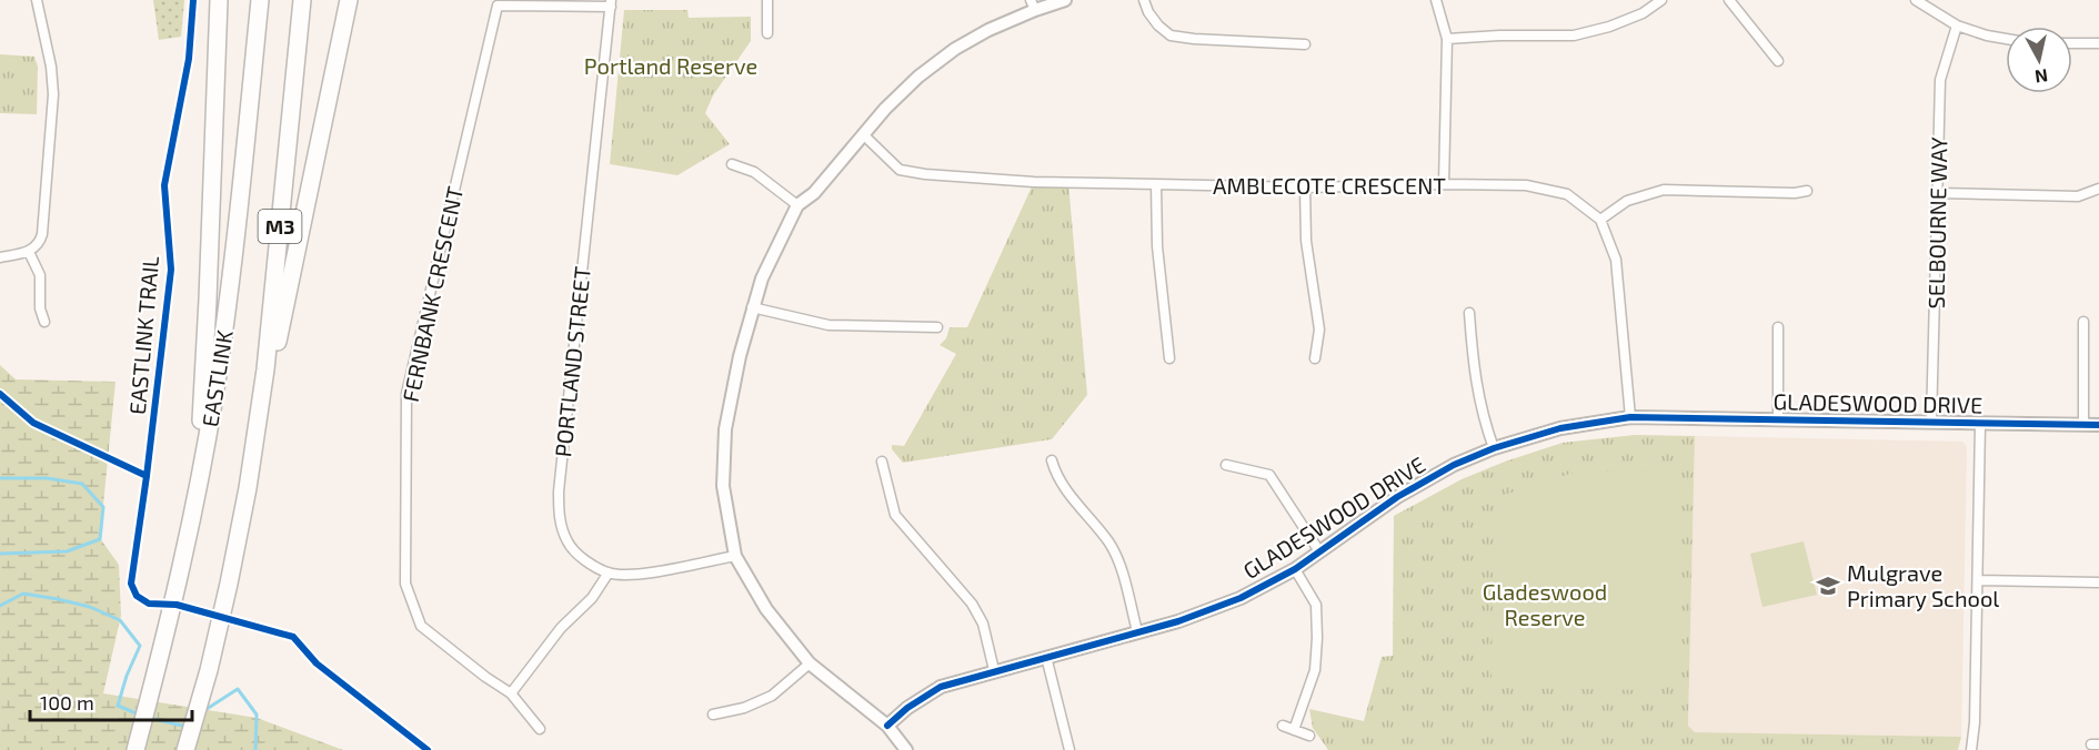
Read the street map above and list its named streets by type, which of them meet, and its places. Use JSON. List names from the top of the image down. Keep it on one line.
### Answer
{"streets":{"highway":["M3","EASTLINK"],"street":["AMBLECOTE CRESCENT","SELBOURNE WAY","FERNBANK CRESCENT","PORTLAND STREET","GLADESWOOD DRIVE"],"cycle path":["EASTLINK TRAIL"]},"crossings":[["SELBOURNE WAY","GLADESWOOD DRIVE"],["FERNBANK CRESCENT","PORTLAND STREET"]],"parks":["Portland Reserve","Gladeswood Reserve"],"places":{"school or university":["Mulgrave Primary School"]},"scale_bar":"100 m","north":"bottom"}
